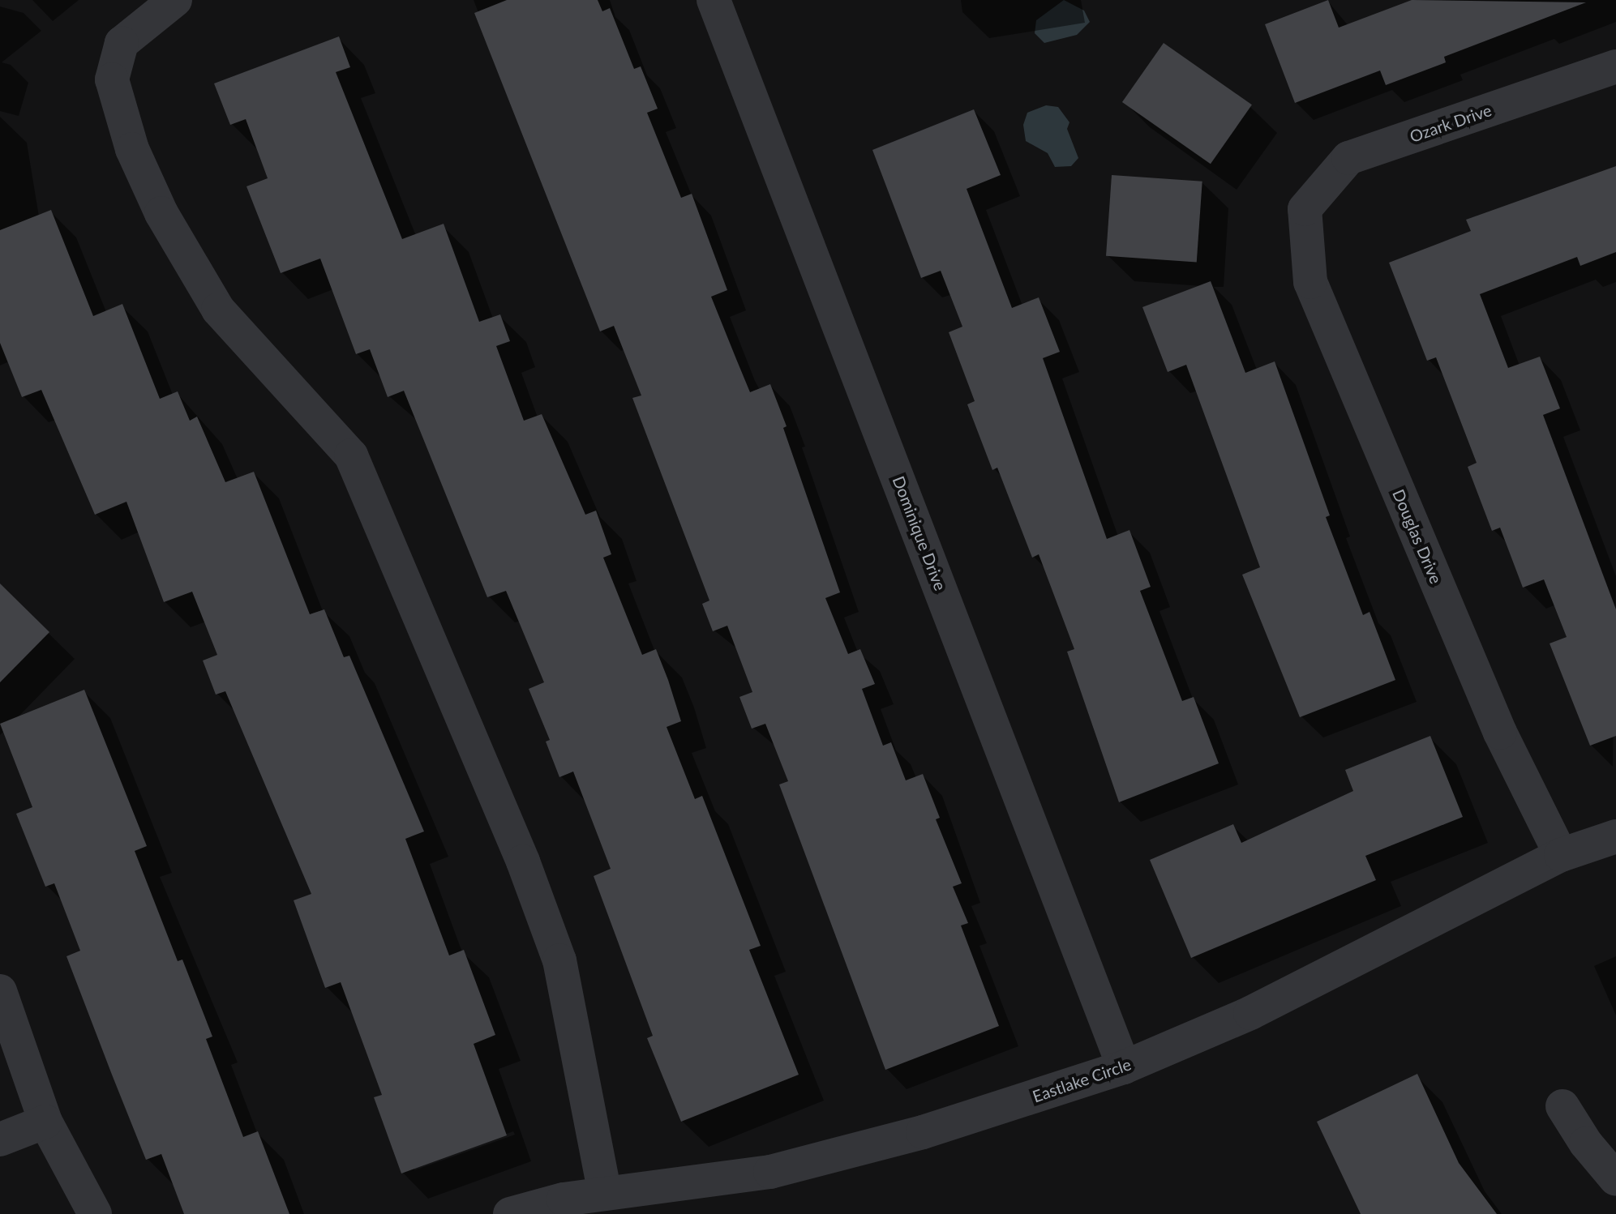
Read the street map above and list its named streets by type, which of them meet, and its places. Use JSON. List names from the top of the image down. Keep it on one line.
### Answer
{"streets":{"street":["Ozark Drive","Dominique Drive","Douglas Drive","Eastlake Circle"]},"crossings":[["Ozark Drive","Douglas Drive"],["Dominique Drive","Eastlake Circle"],["Douglas Drive","Eastlake Circle"]]}
